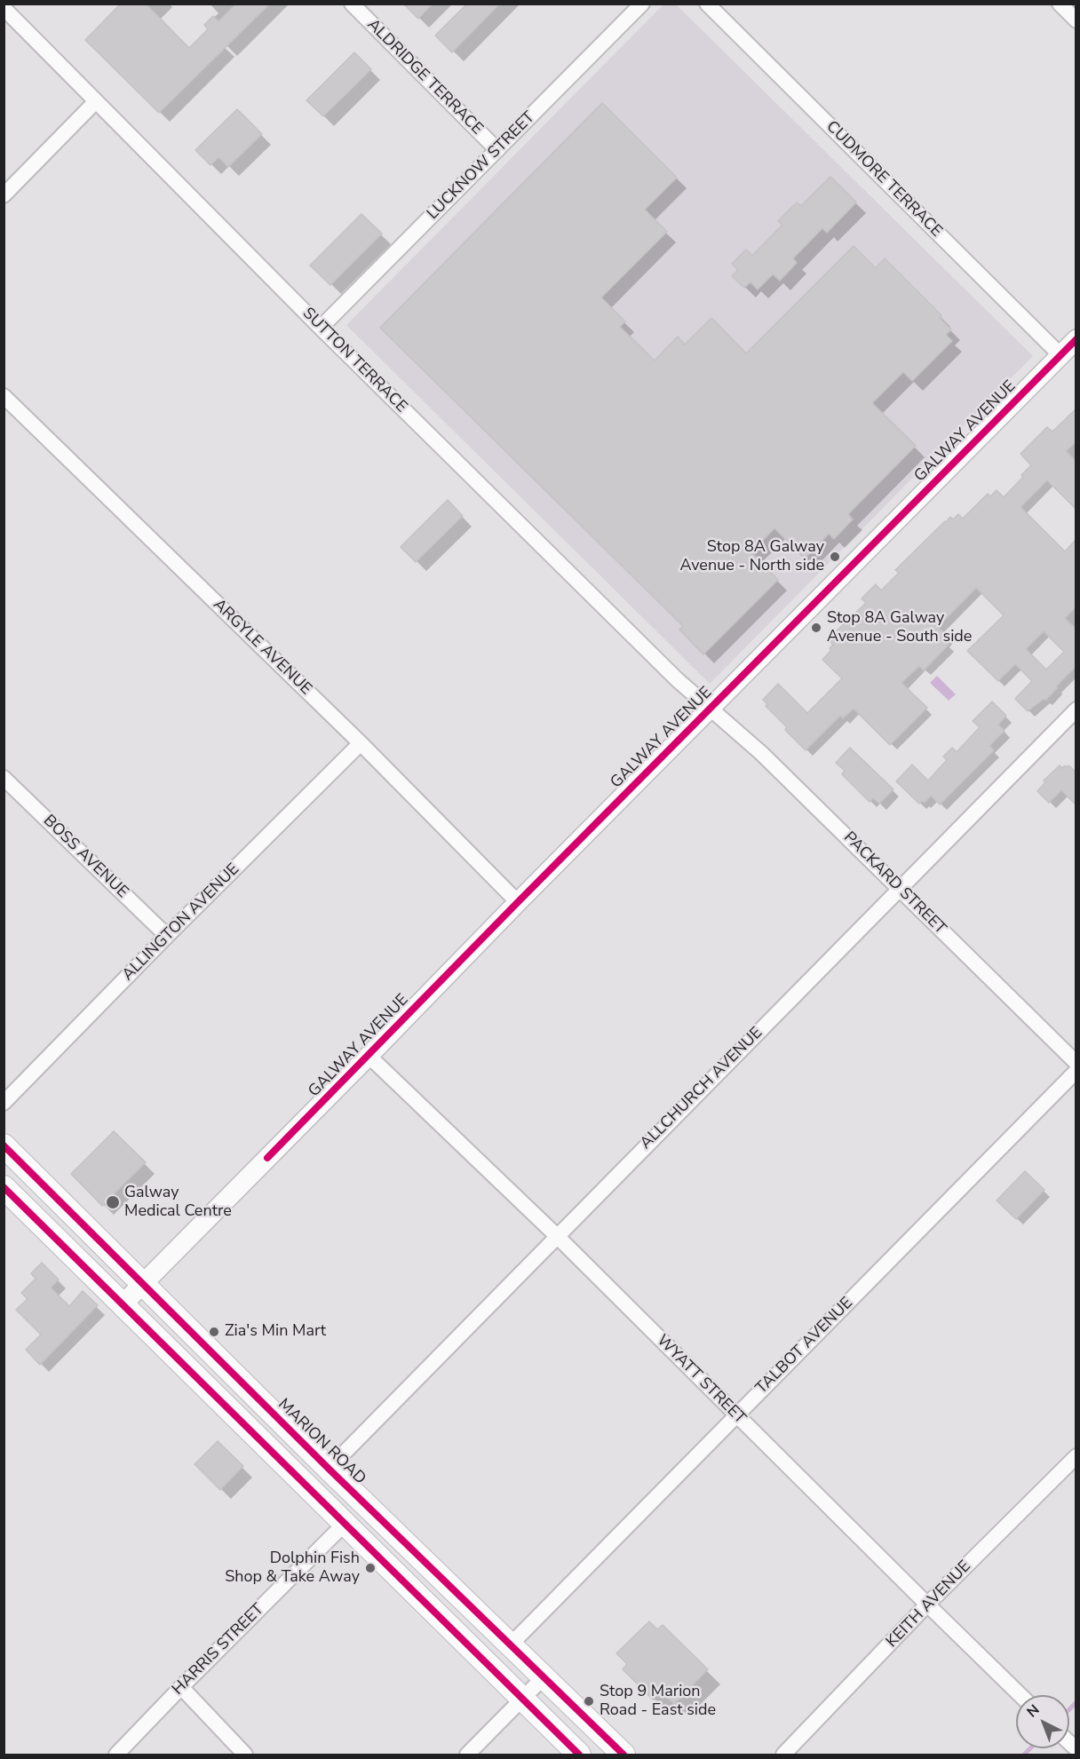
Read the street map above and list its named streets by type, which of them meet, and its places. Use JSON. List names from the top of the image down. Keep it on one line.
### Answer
{"streets":{"main road":["MARION ROAD"],"street":["ALDRIDGE TERRACE","LUCKNOW STREET","CUDMORE TERRACE","SUTTON TERRACE","GALWAY AVENUE","ARGYLE AVENUE","BOSS AVENUE","PACKARD STREET","ALLINGTON AVENUE","ALLCHURCH AVENUE","TALBOT AVENUE","WYATT STREET","KEITH AVENUE","HARRIS STREET"]},"crossings":[["ALDRIDGE TERRACE","LUCKNOW STREET"],["LUCKNOW STREET","SUTTON TERRACE"],["CUDMORE TERRACE","GALWAY AVENUE"],["SUTTON TERRACE","GALWAY AVENUE"],["SUTTON TERRACE","PACKARD STREET"],["GALWAY AVENUE","ARGYLE AVENUE"],["GALWAY AVENUE","PACKARD STREET"],["GALWAY AVENUE","WYATT STREET"],["GALWAY AVENUE","MARION ROAD"],["ARGYLE AVENUE","ALLINGTON AVENUE"],["BOSS AVENUE","ALLINGTON AVENUE"],["PACKARD STREET","ALLCHURCH AVENUE"],["ALLCHURCH AVENUE","WYATT STREET"],["ALLCHURCH AVENUE","MARION ROAD"],["TALBOT AVENUE","WYATT STREET"],["TALBOT AVENUE","MARION ROAD"],["WYATT STREET","KEITH AVENUE"]],"places":["Stop 8A Galway Avenue - North side","Stop 8A Galway Avenue - South side","Galway Medical Centre","Zia's Min Mart","Dolphin Fish Shop & Take Away","Stop 9 Marion Road - East side"],"north":"top left"}
